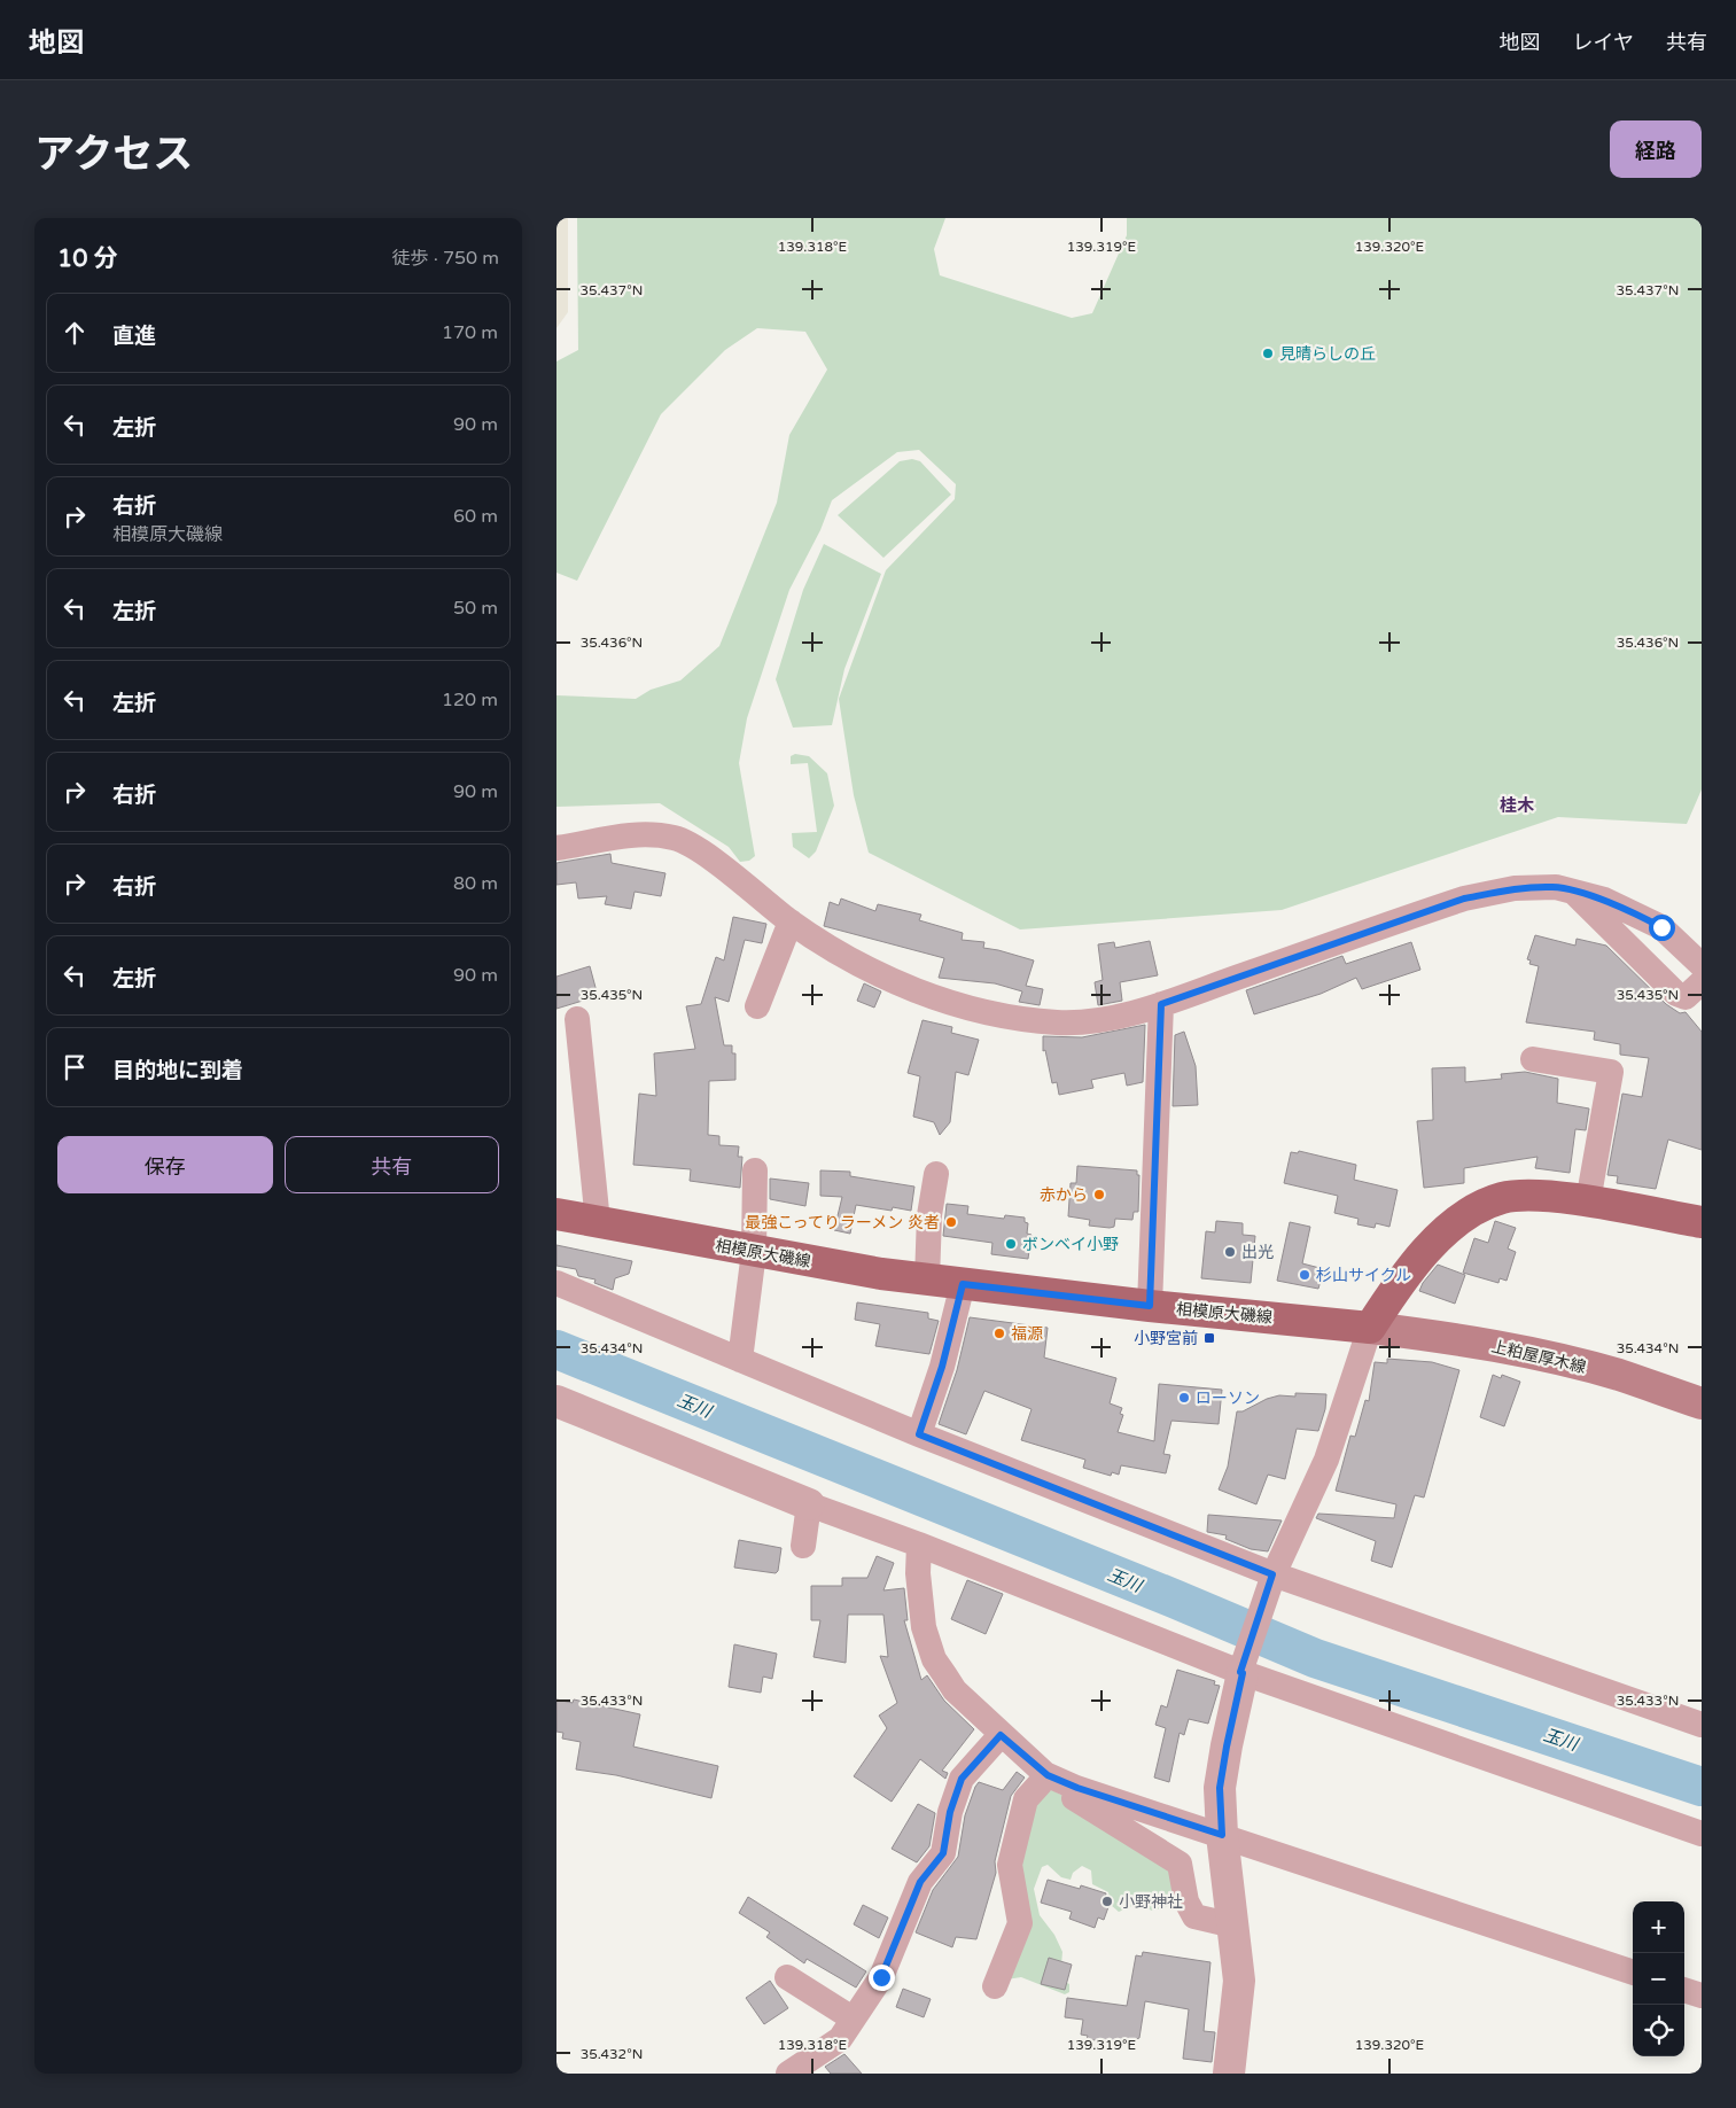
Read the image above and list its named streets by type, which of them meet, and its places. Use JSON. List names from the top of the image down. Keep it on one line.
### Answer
{"streets":{"main road":["相模原大磯線","上粕屋厚木線"]},"crossings":[["相模原大磯線","上粕屋厚木線"]],"districts":["桂木"],"water":["玉川"],"places":{"other":["見晴らしの丘","赤から","最強こってりラーメン 炎者","ボンベイ小野","出光","杉山サイクル","福源","ローソン","小野神社"],"transit":["小野宮前"]},"page":{"header":"地図","nav":["地図","レイヤ","共有"],"title":"アクセス","buttons":["経路",["保存","共有"]],"heading":["10 分","徒歩 · 750 m"],"list":[["直進","170 m"],["左折","90 m"],["右折","相模原大磯線","60 m"],["左折","50 m"],["左折","120 m"],["右折","90 m"],["右折","80 m"],["左折","90 m"],"目的地に到着"],"map_buttons":["+","−"]},"coordinates":["139.318°E","139.319°E","139.320°E","35.437°N","35.436°N","35.435°N","35.434°N","35.433°N","35.432°N"]}
